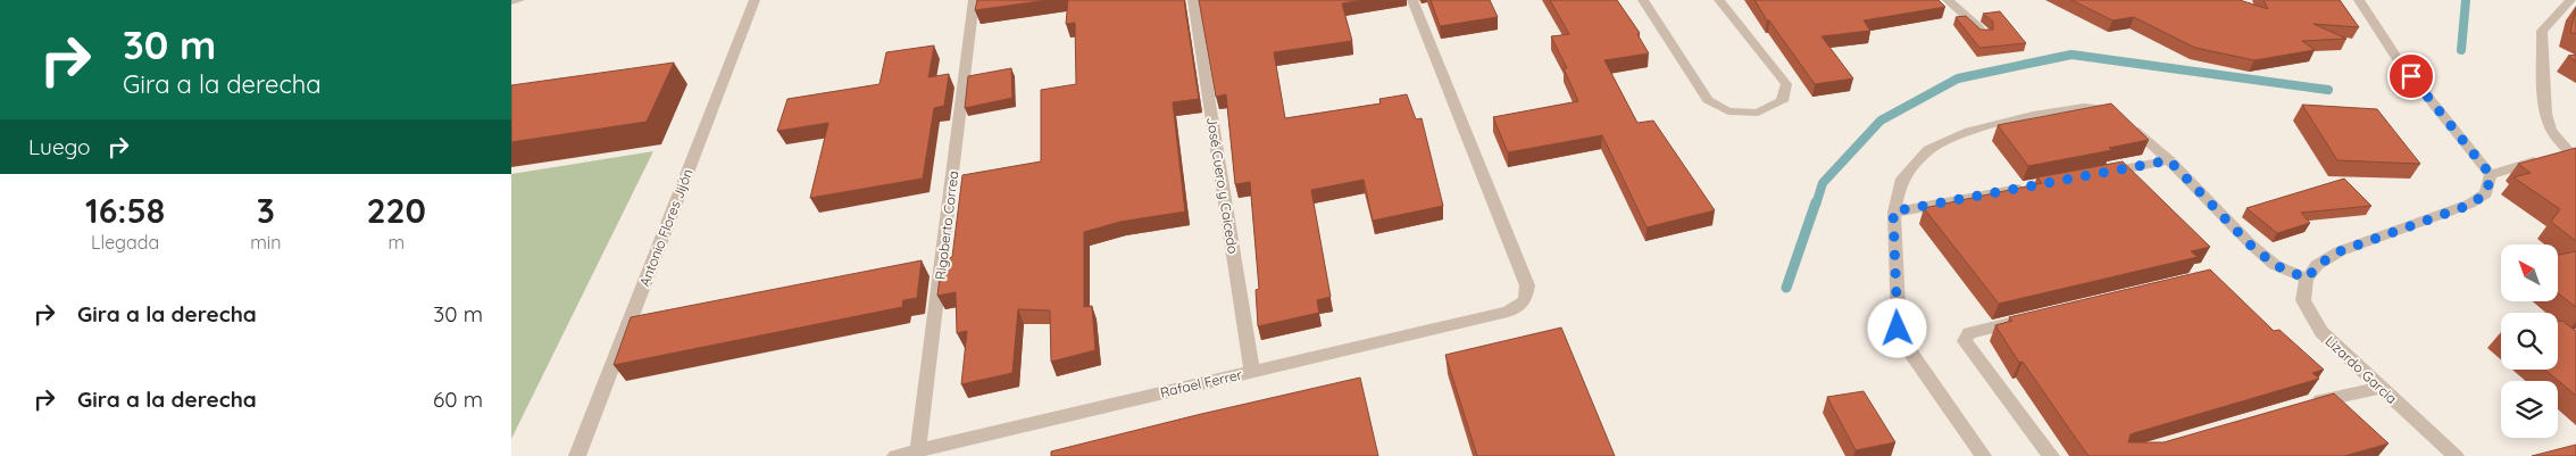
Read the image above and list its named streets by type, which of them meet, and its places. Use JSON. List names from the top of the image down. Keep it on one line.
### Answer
{"streets":{"street":["José Cuero y Caicedo","Rigoberto Correa","Antonio Flores Jijón","Lizardo Garcia","Rafael Ferrer"]},"crossings":[["José Cuero y Caicedo","Rafael Ferrer"],["Rigoberto Correa","Rafael Ferrer"]],"north":"top left","page":{"turn":["30 m","Gira a la derecha"],"then":"Luego","eta":["16:58","Llegada","3","min","220","m"],"list":[{"name":"Gira a la derecha","value":"30 m"},{"name":"Gira a la derecha","value":"60 m"}]}}
